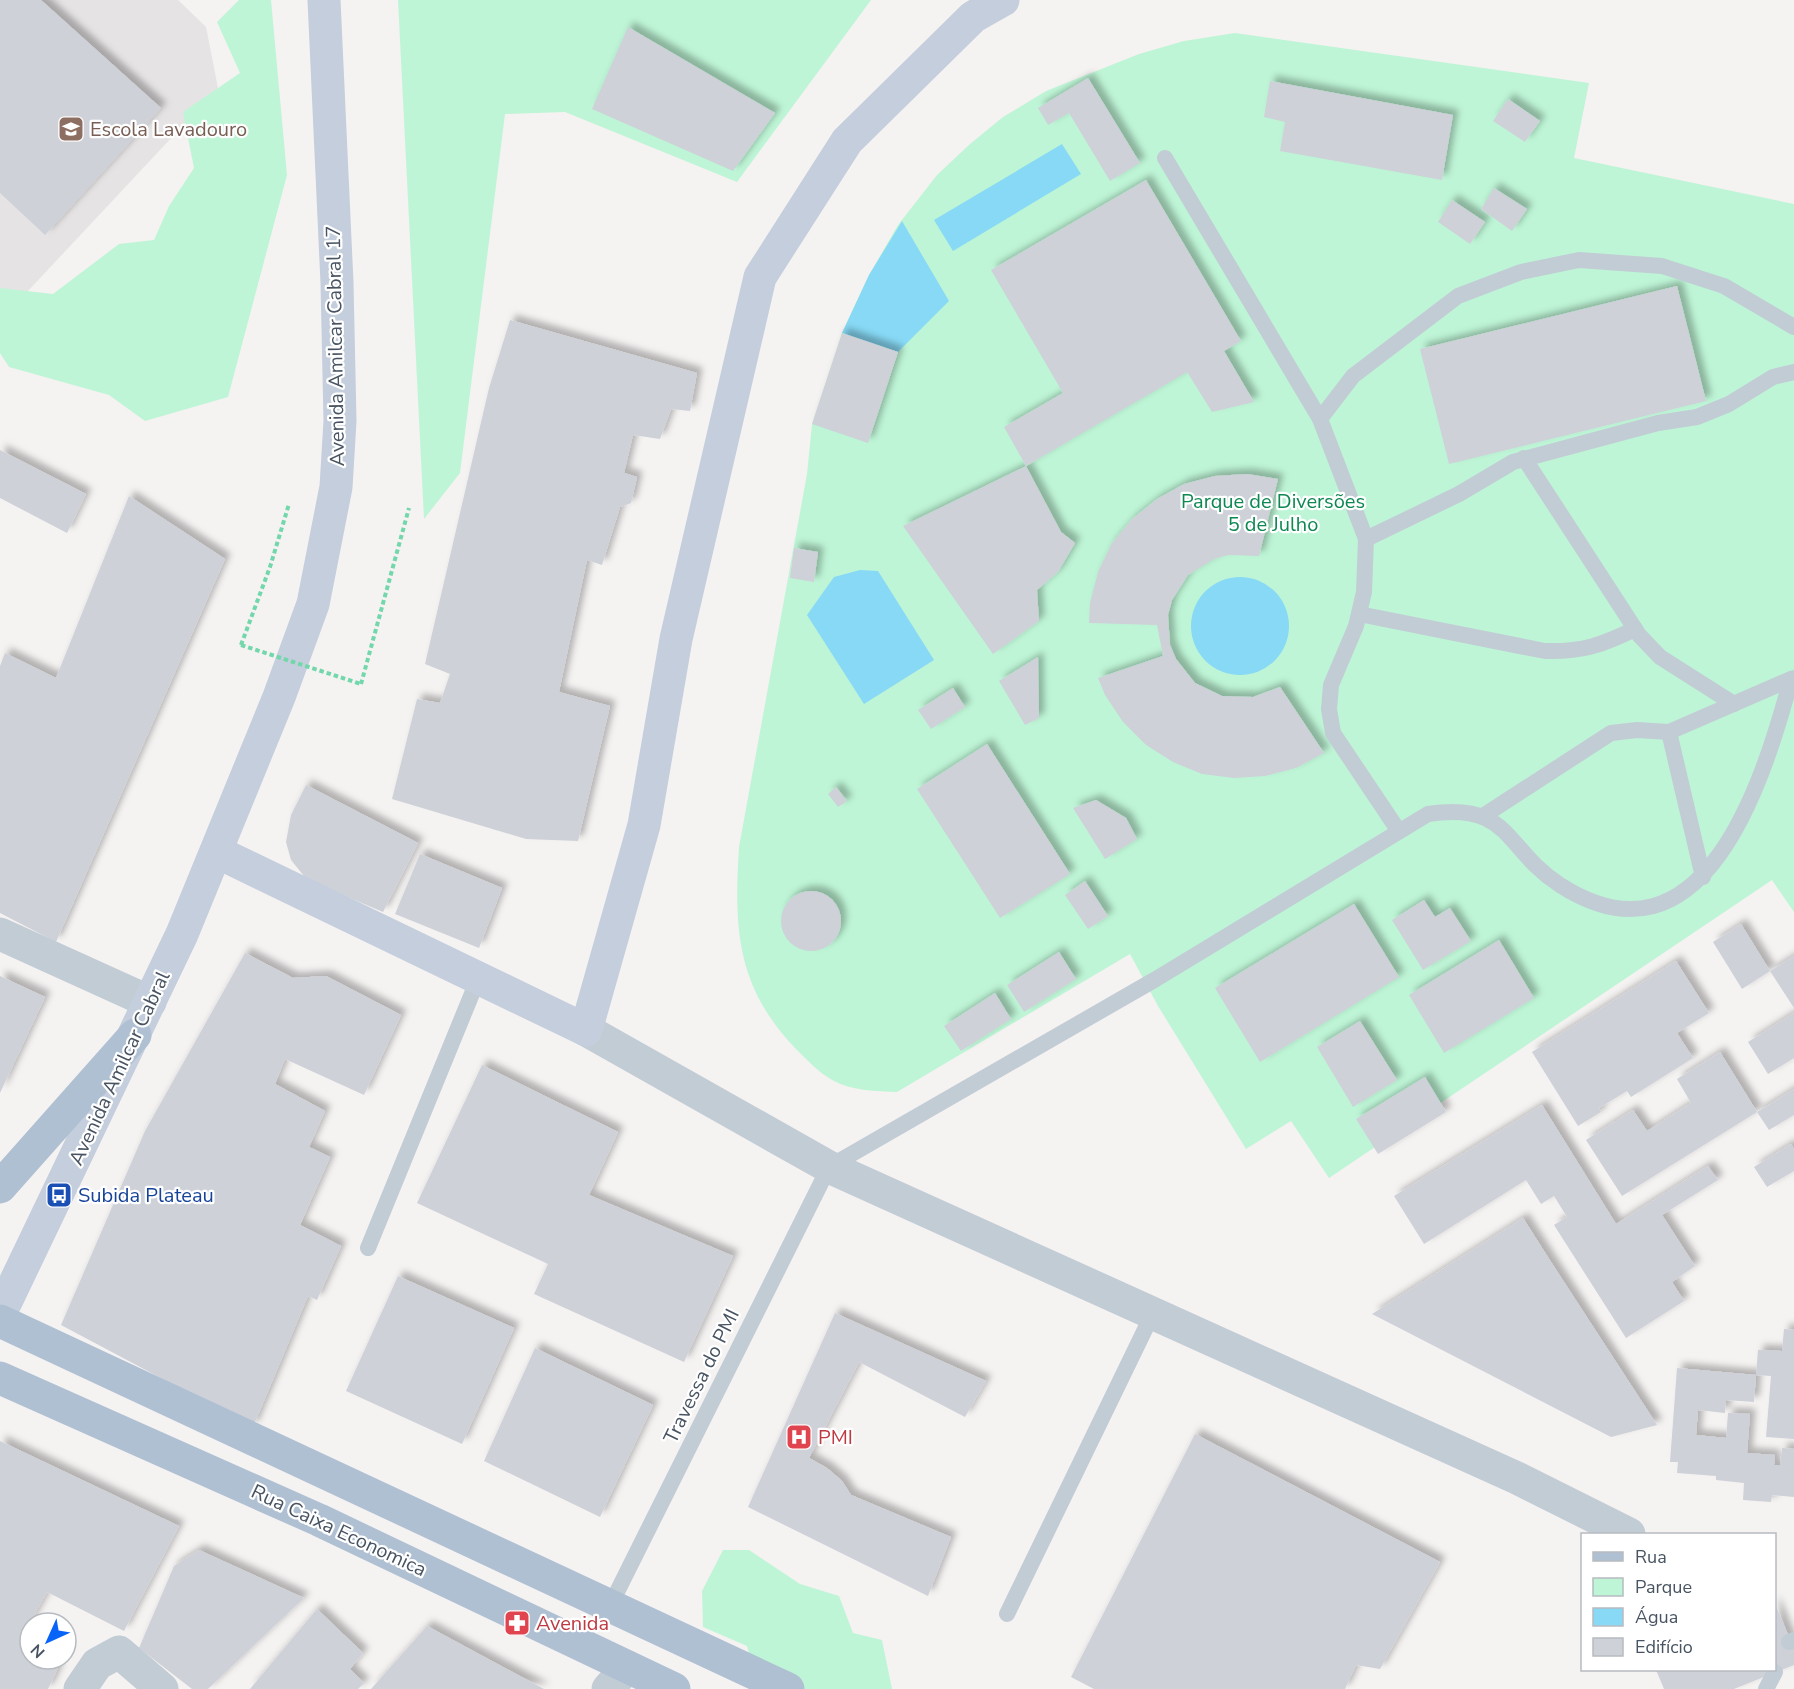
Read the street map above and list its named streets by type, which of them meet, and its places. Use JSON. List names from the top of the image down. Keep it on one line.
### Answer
{"streets":{"main road":["Rua Caixa Economica"],"street":["Avenida Amilcar Cabral 17","Avenida Amilcar Cabral"],"lane":["Travessa do PMI"]},"crossings":[["Avenida Amilcar Cabral 17","Avenida Amilcar Cabral"]],"parks":["Parque de Diversões 5 de Julho"],"places":{"school or university":["Escola Lavadouro"],"bus stop":["Subida Plateau"],"hospital":["PMI"],"pharmacy":["Avenida"]},"legend":["Rua","Parque","Água","Edifício"],"north":"bottom left"}
